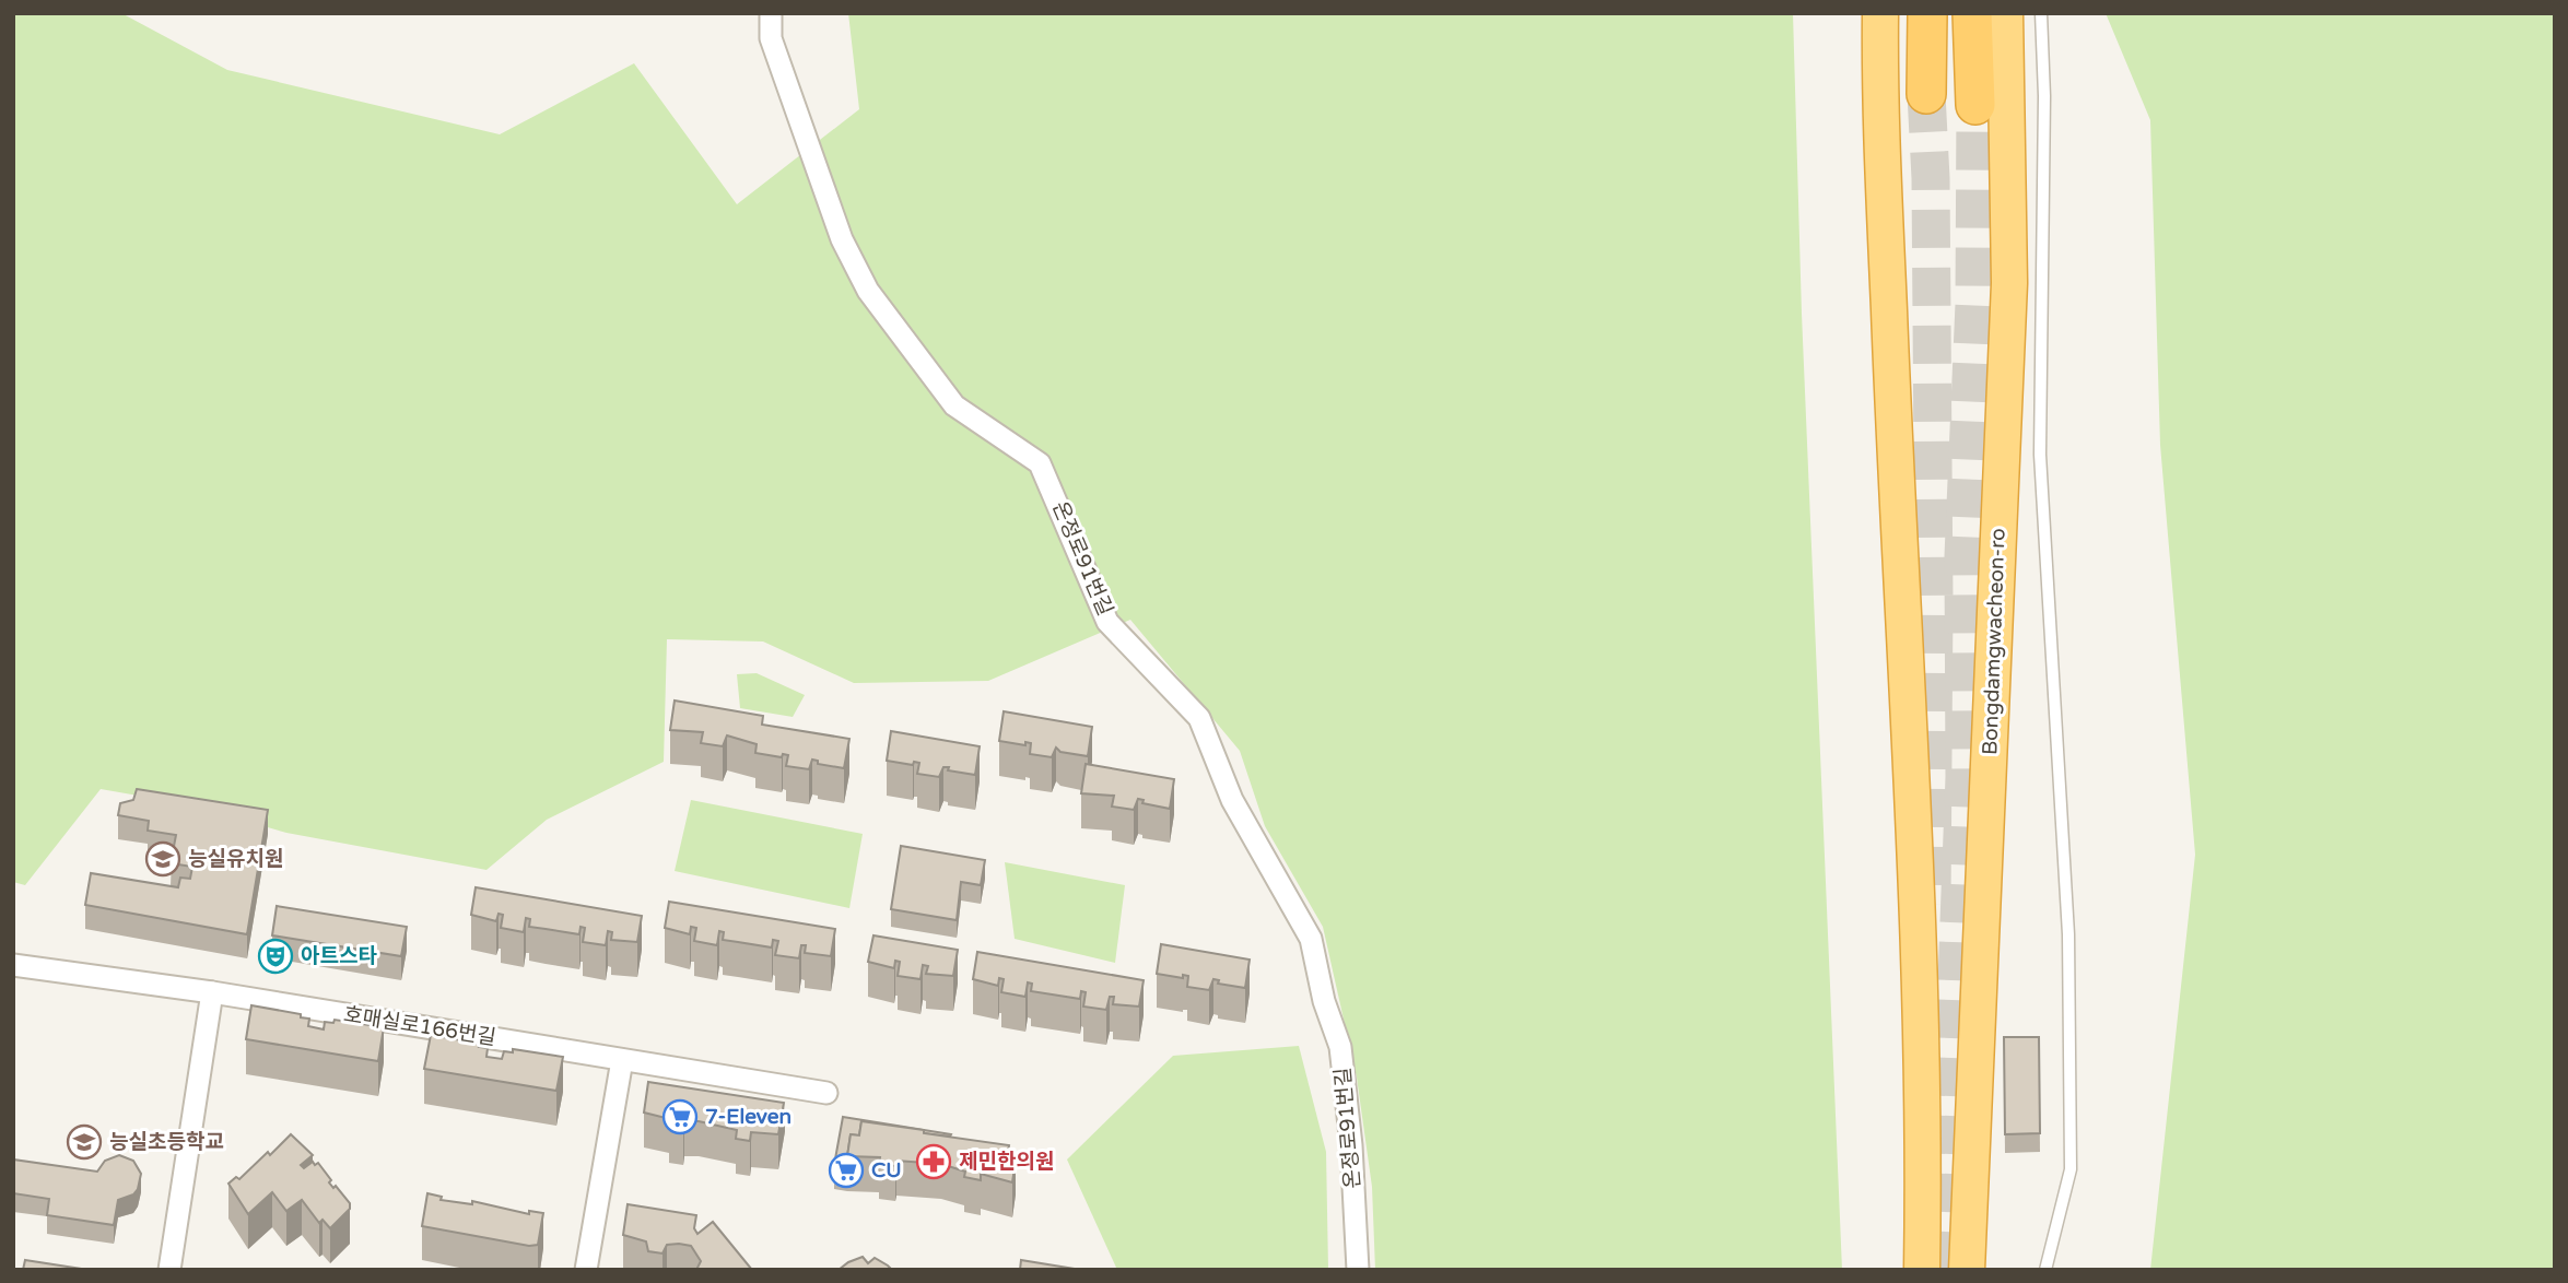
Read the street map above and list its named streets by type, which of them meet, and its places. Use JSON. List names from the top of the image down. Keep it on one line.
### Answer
{"streets":{"highway":["Bongdamgwacheon-ro"],"street":["온정로91번길","호매실로166번길"]},"places":{"school or university":["능실유치원","능실초등학교"],"theatre":["아트스타"],"supermarket":["7-Eleven","CU"],"pharmacy":["제민한의원"]}}
